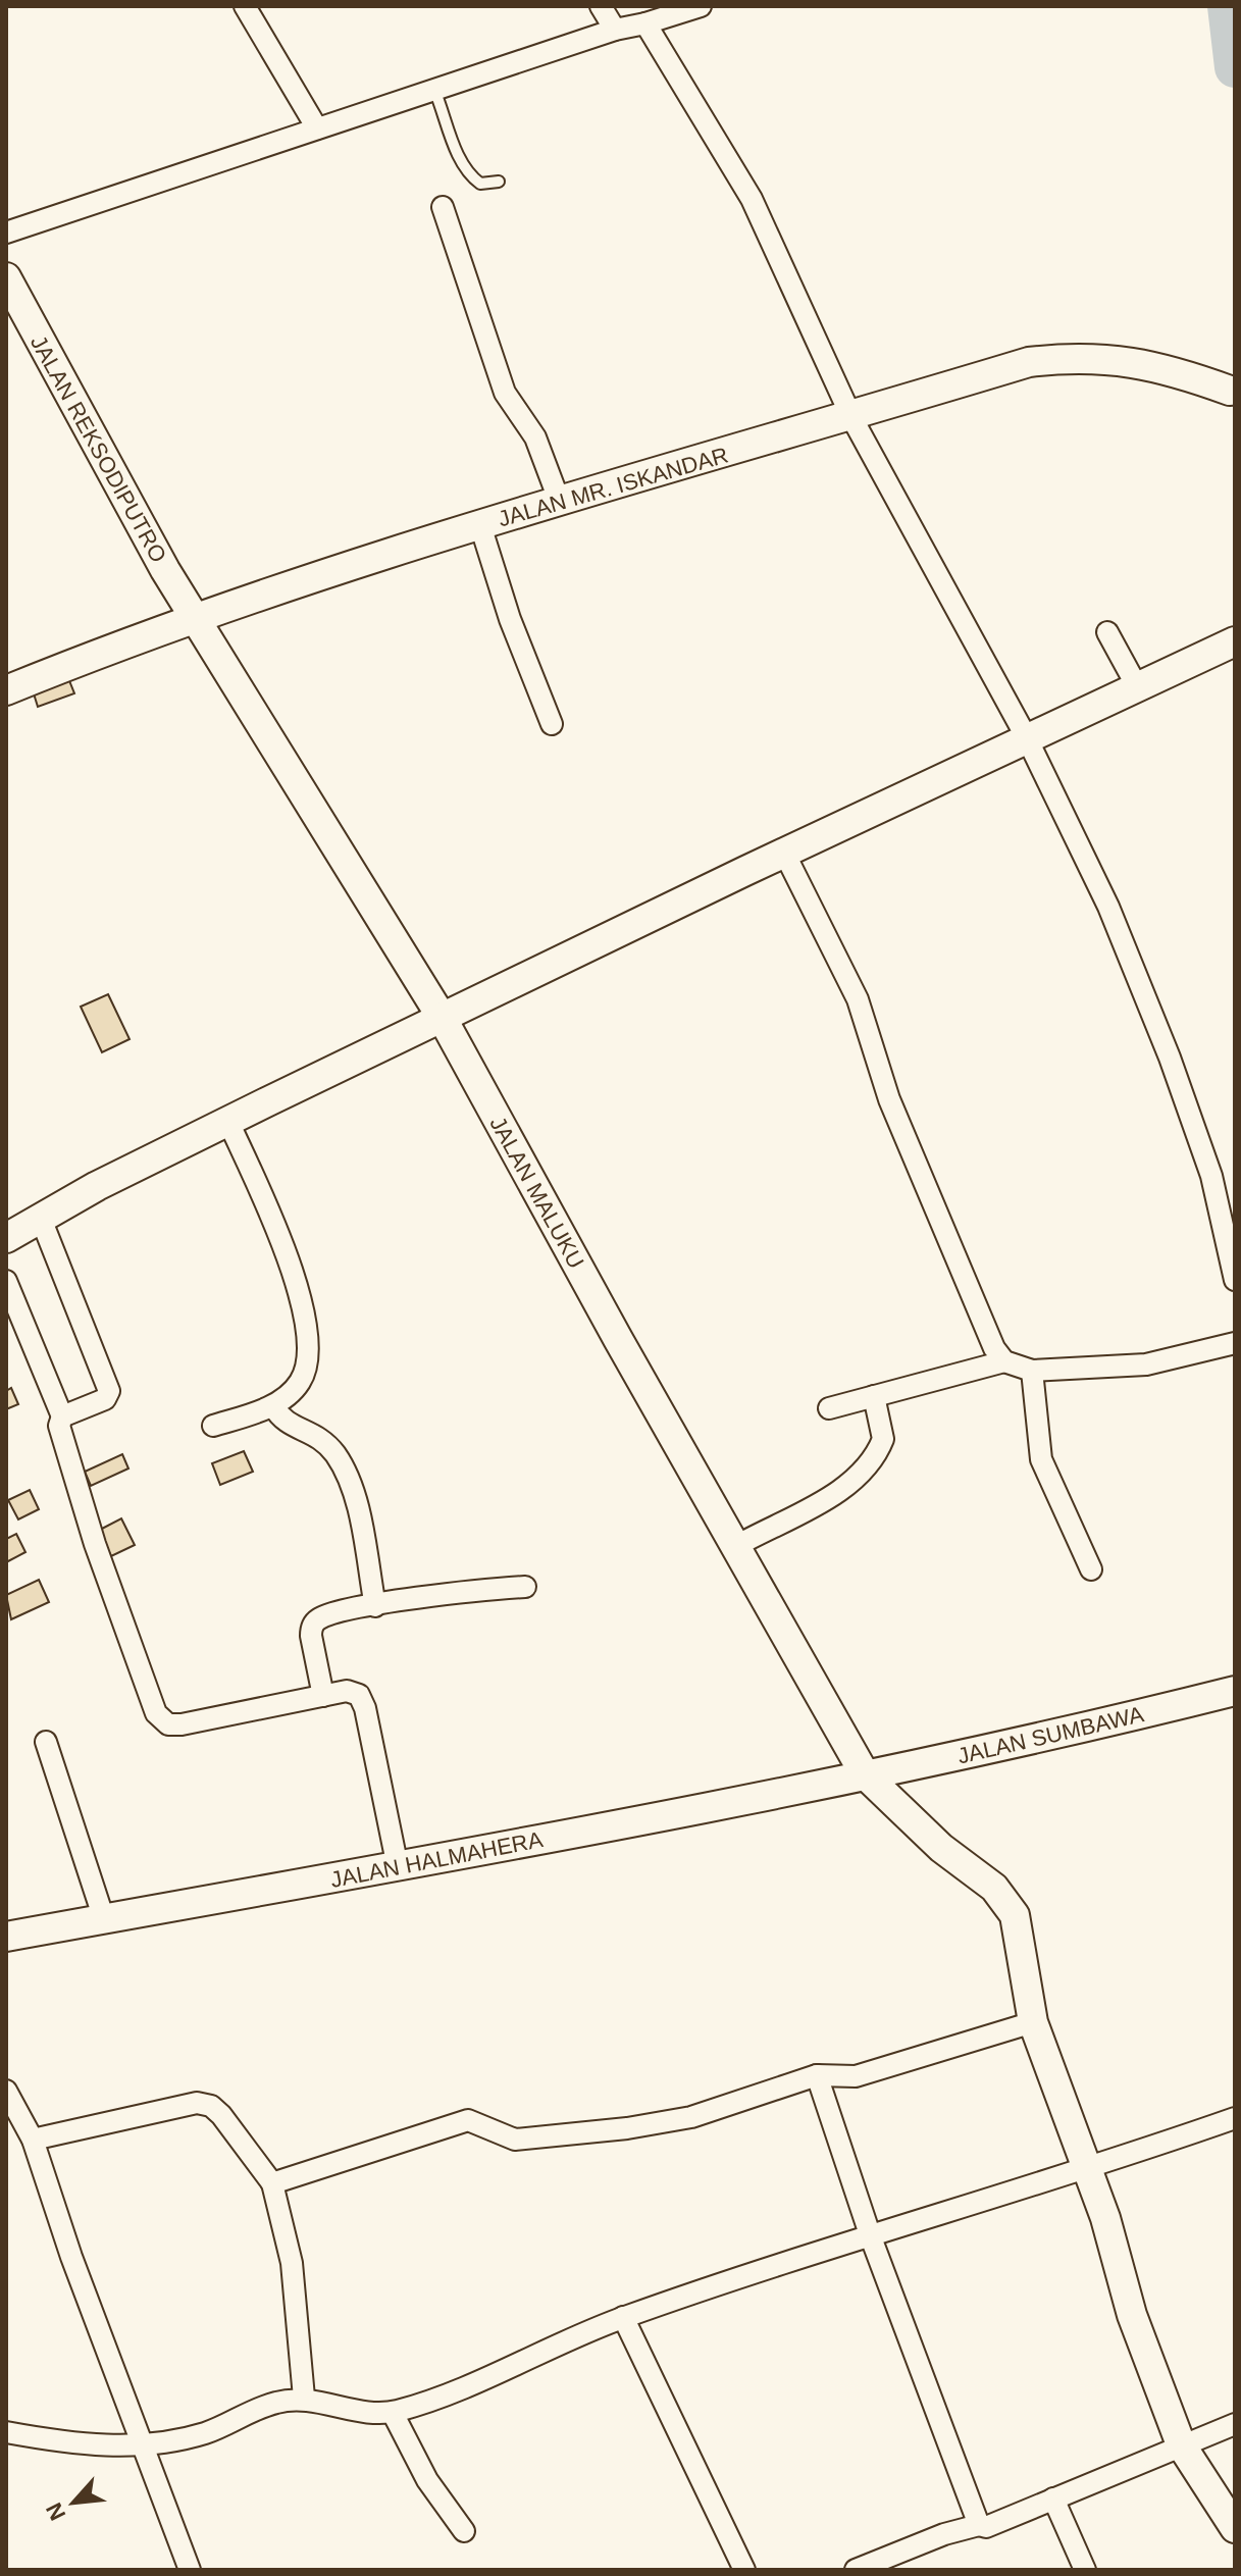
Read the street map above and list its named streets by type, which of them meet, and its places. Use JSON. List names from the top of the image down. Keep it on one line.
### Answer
{"streets":{"main road":["JALAN REKSODIPUTRO","JALAN MR. ISKANDAR","JALAN MALUKU","JALAN SUMBAWA","JALAN HALMAHERA"]},"crossings":[["JALAN REKSODIPUTRO","JALAN MR. ISKANDAR"],["JALAN REKSODIPUTRO","JALAN MALUKU"],["JALAN MR. ISKANDAR","JALAN MALUKU"],["JALAN MALUKU","JALAN SUMBAWA"],["JALAN MALUKU","JALAN HALMAHERA"],["JALAN SUMBAWA","JALAN HALMAHERA"]],"north":"bottom left"}
